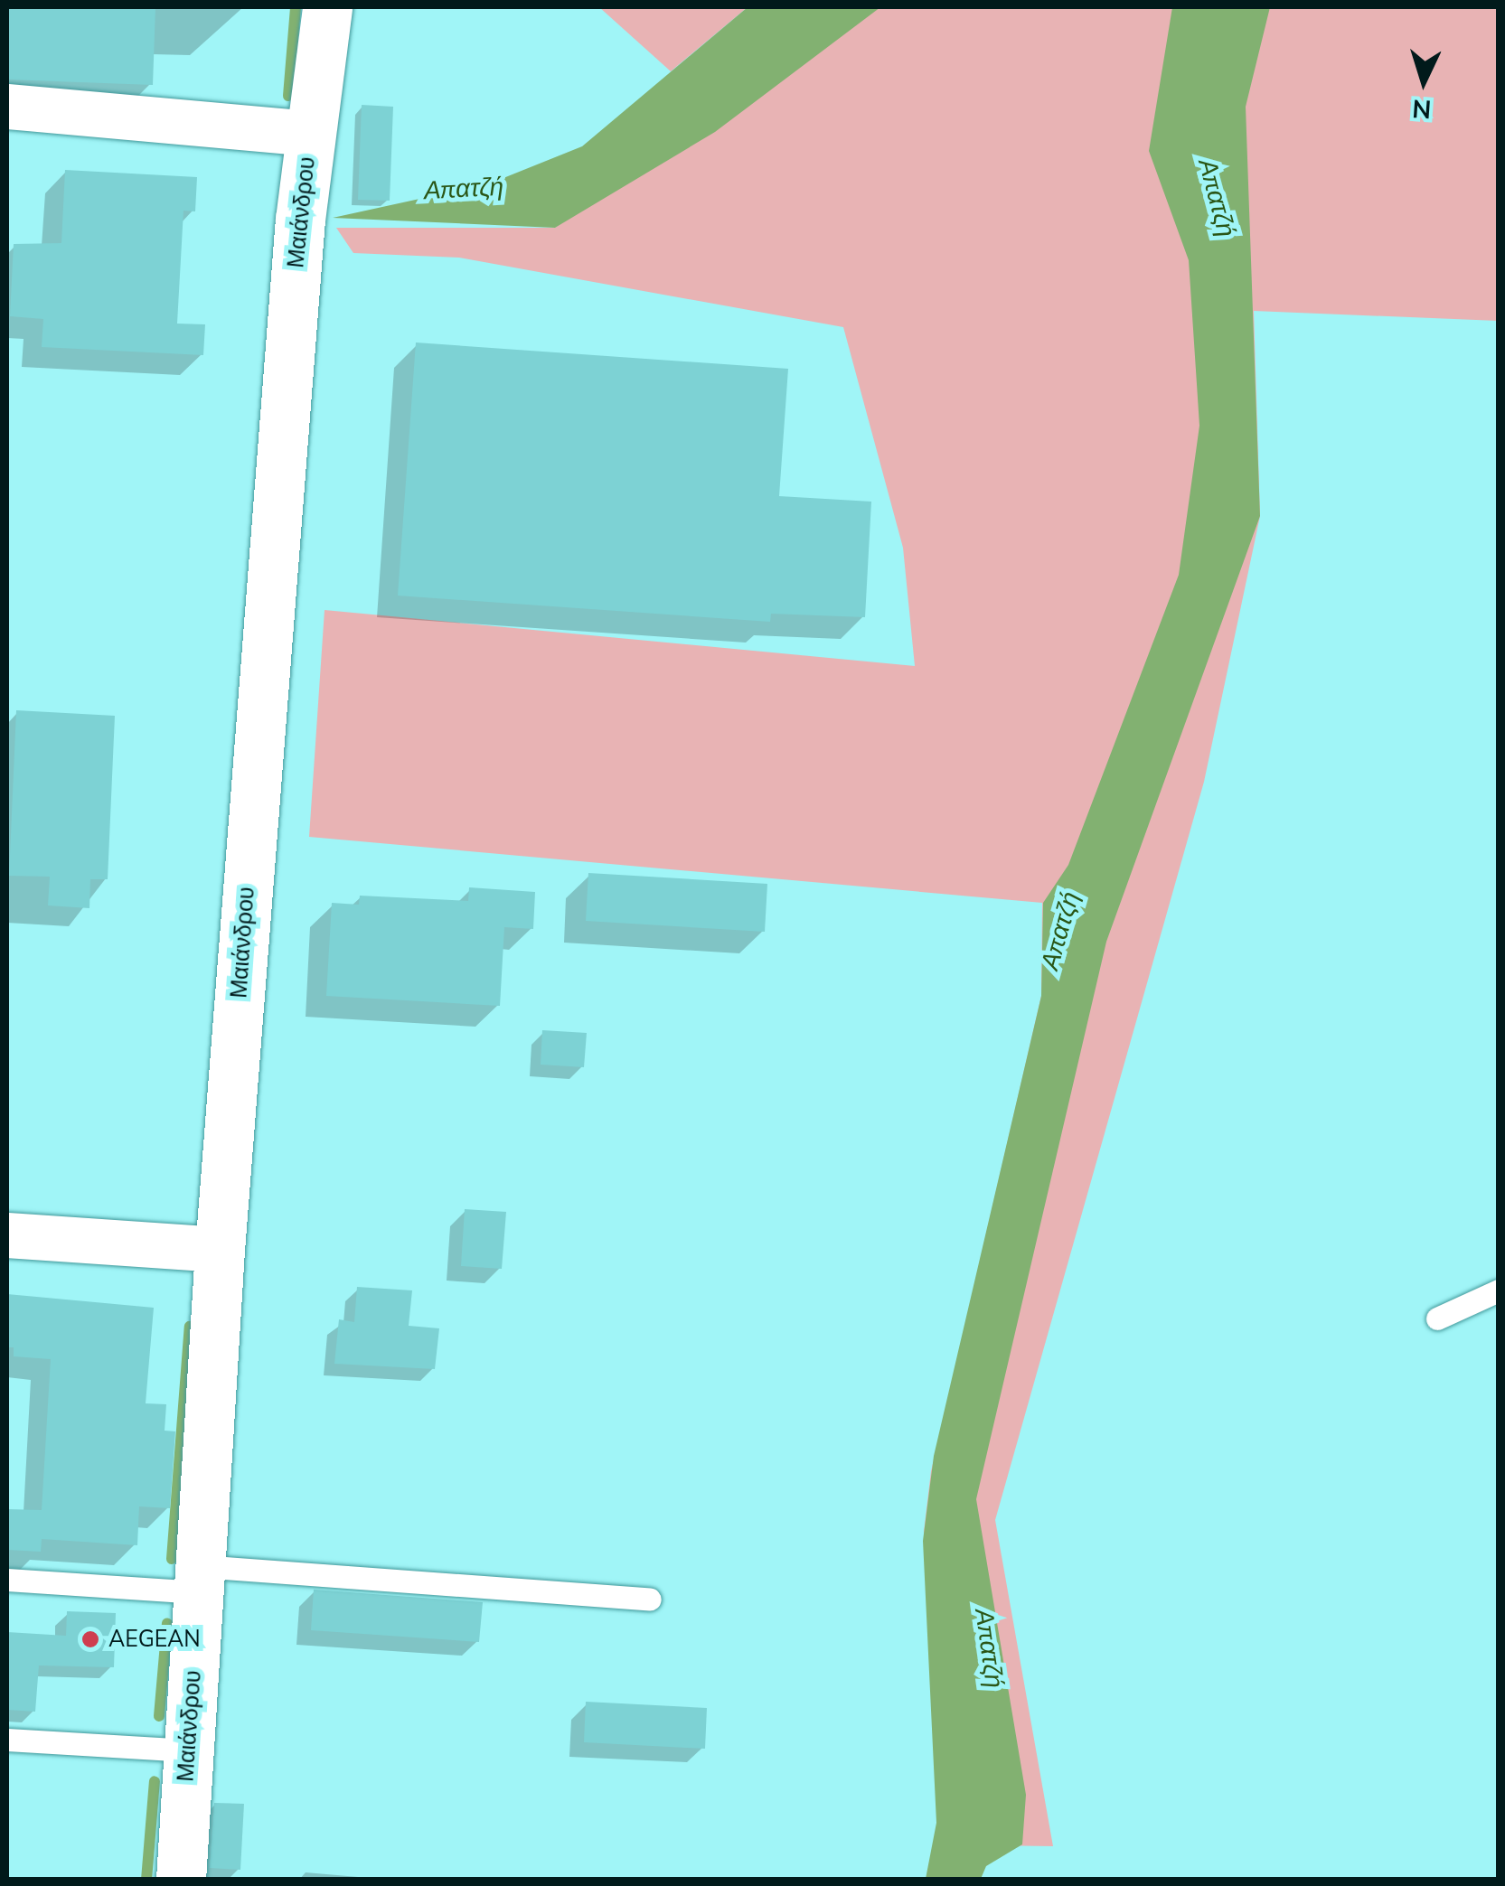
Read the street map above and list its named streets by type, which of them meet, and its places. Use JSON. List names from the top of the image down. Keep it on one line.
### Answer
{"streets":{"main road":["Μαιάνδρου"]},"water":["Απατζή"],"places":["AEGEAN"],"north":"bottom"}
